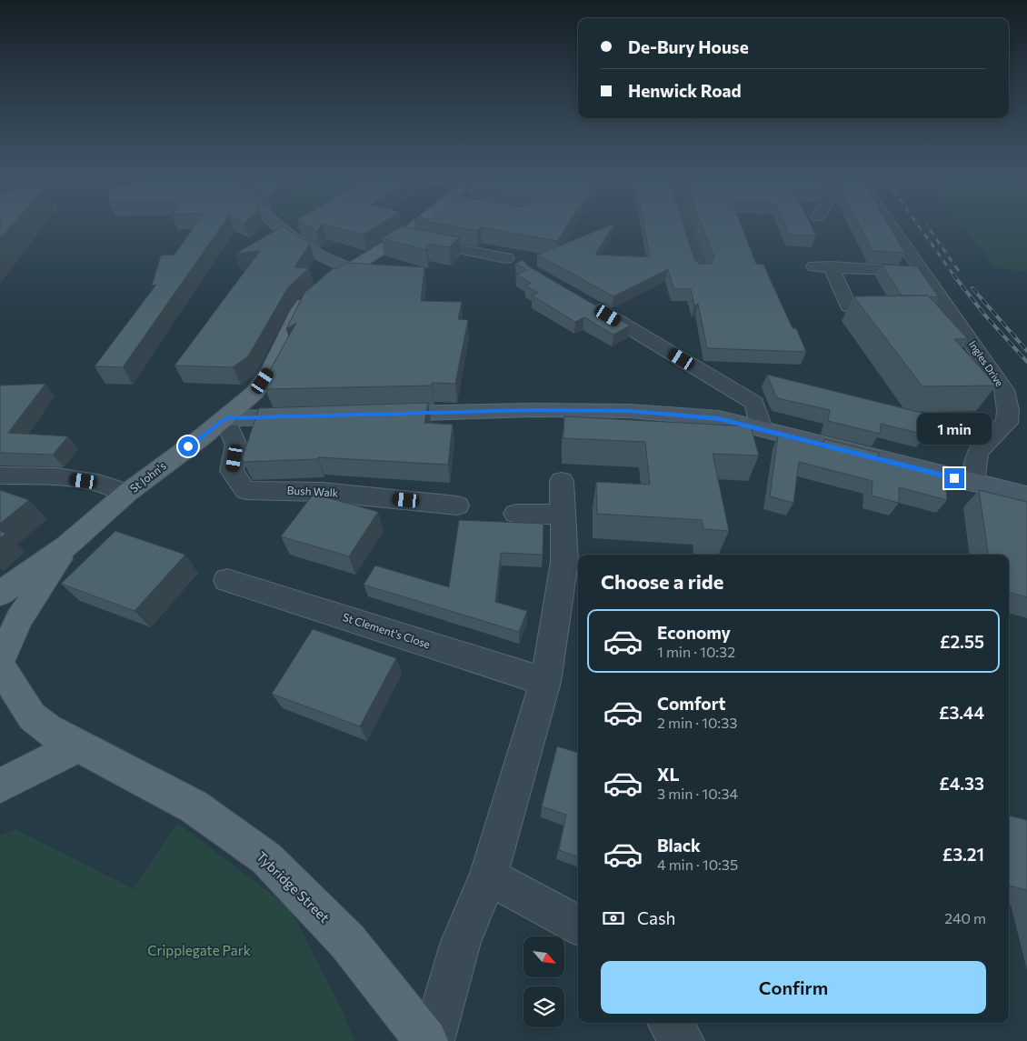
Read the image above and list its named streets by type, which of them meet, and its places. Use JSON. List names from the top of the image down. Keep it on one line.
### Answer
{"streets":{"main road":["St John's","Tybridge Street"],"street":["Ingles Drive","Bush Walk","St Clement's Close"]},"crossings":[["St John's","Bush Walk"]],"parks":["Cripplegate Park"],"north":"bottom right","page":{"banner":["De-Bury House","Henwick Road"],"bubble":"1 min","heading":"Choose a ride","list":[{"name":"Economy","note":"1 min · 10:32","value":"£2.55"},{"name":"Comfort","note":"2 min · 10:33","value":"£3.44"},{"name":"XL","note":"3 min · 10:34","value":"£4.33"},{"name":"Black","note":"4 min · 10:35","value":"£3.21"}],"pay":["Cash","240 m"],"buttons":"Confirm"}}
